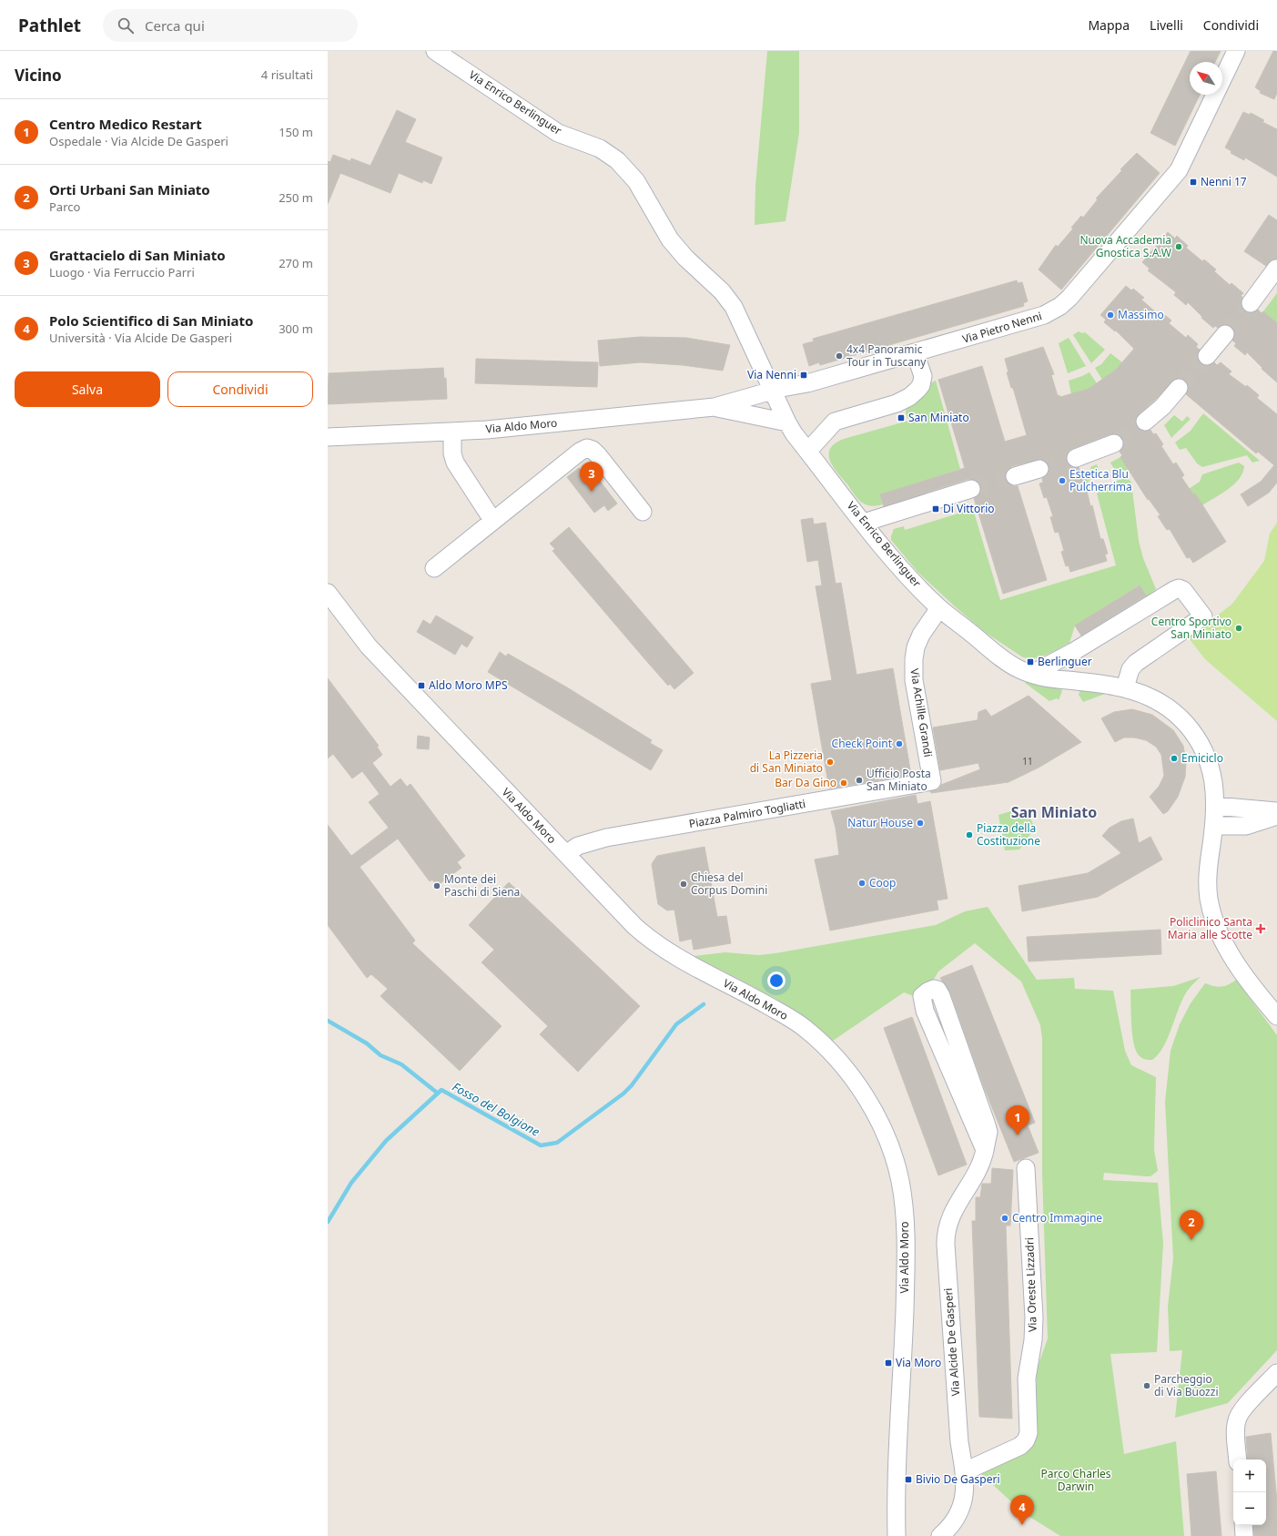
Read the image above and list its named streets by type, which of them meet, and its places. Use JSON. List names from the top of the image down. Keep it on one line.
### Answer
{"streets":{"street":["Via Enrico Berlinguer","Via Pietro Nenni","Via Aldo Moro","Via Achille Grandi","Piazza Palmiro Togliatti","Via Oreste Lizzadri","Via Alcide De Gasperi"]},"crossings":[["Via Enrico Berlinguer","Via Pietro Nenni"],["Via Enrico Berlinguer","Via Aldo Moro"],["Via Enrico Berlinguer","Via Achille Grandi"],["Via Pietro Nenni","Via Aldo Moro"],["Via Aldo Moro","Piazza Palmiro Togliatti"],["Via Achille Grandi","Piazza Palmiro Togliatti"],["Via Oreste Lizzadri","Via Alcide De Gasperi"]],"districts":["San Miniato"],"water":["Fosso del Bolgione"],"parks":["Parco Charles Darwin"],"places":{"transit":["Nenni 17","Via Nenni","San Miniato","Di Vittorio","Berlinguer","Aldo Moro MPS","Via Moro","Bivio De Gasperi"],"other":["Nuova Accademia Gnostica S.A.W","Massimo","4x4 Panoramic Tour in Tuscany","Estetica Blu Pulcherrima","Centro Sportivo San Miniato","Check Point","Emiciclo","La Pizzeria di San Miniato","Ufficio Posta San Miniato","Bar Da Gino","Natur House","Piazza della Costituzione","Coop","Chiesa del Corpus Domini","Monte dei Paschi di Siena","Centro Immagine","Parcheggio di Via Buozzi"],"health":["Policlinico Santa Maria alle Scotte"]},"house_numbers":["11"],"north":"top left","page":{"header":"Pathlet","search":"Cerca qui","nav":["Mappa","Livelli","Condividi"],"heading":["Vicino","4 risultati"],"list":[{"mark":"1","name":"Centro Medico Restart","note":"Ospedale · Via Alcide De Gasperi","value":"150 m"},{"mark":"2","name":"Orti Urbani San Miniato","note":"Parco","value":"250 m"},{"mark":"3","name":"Grattacielo di San Miniato","note":"Luogo · Via Ferruccio Parri","value":"270 m"},{"mark":"4","name":"Polo Scientifico di San Miniato","note":"Università · Via Alcide De Gasperi","value":"300 m"}],"buttons":["Salva","Condividi"],"pins":["3","1","2","4"],"map_buttons":["+","−"]}}
